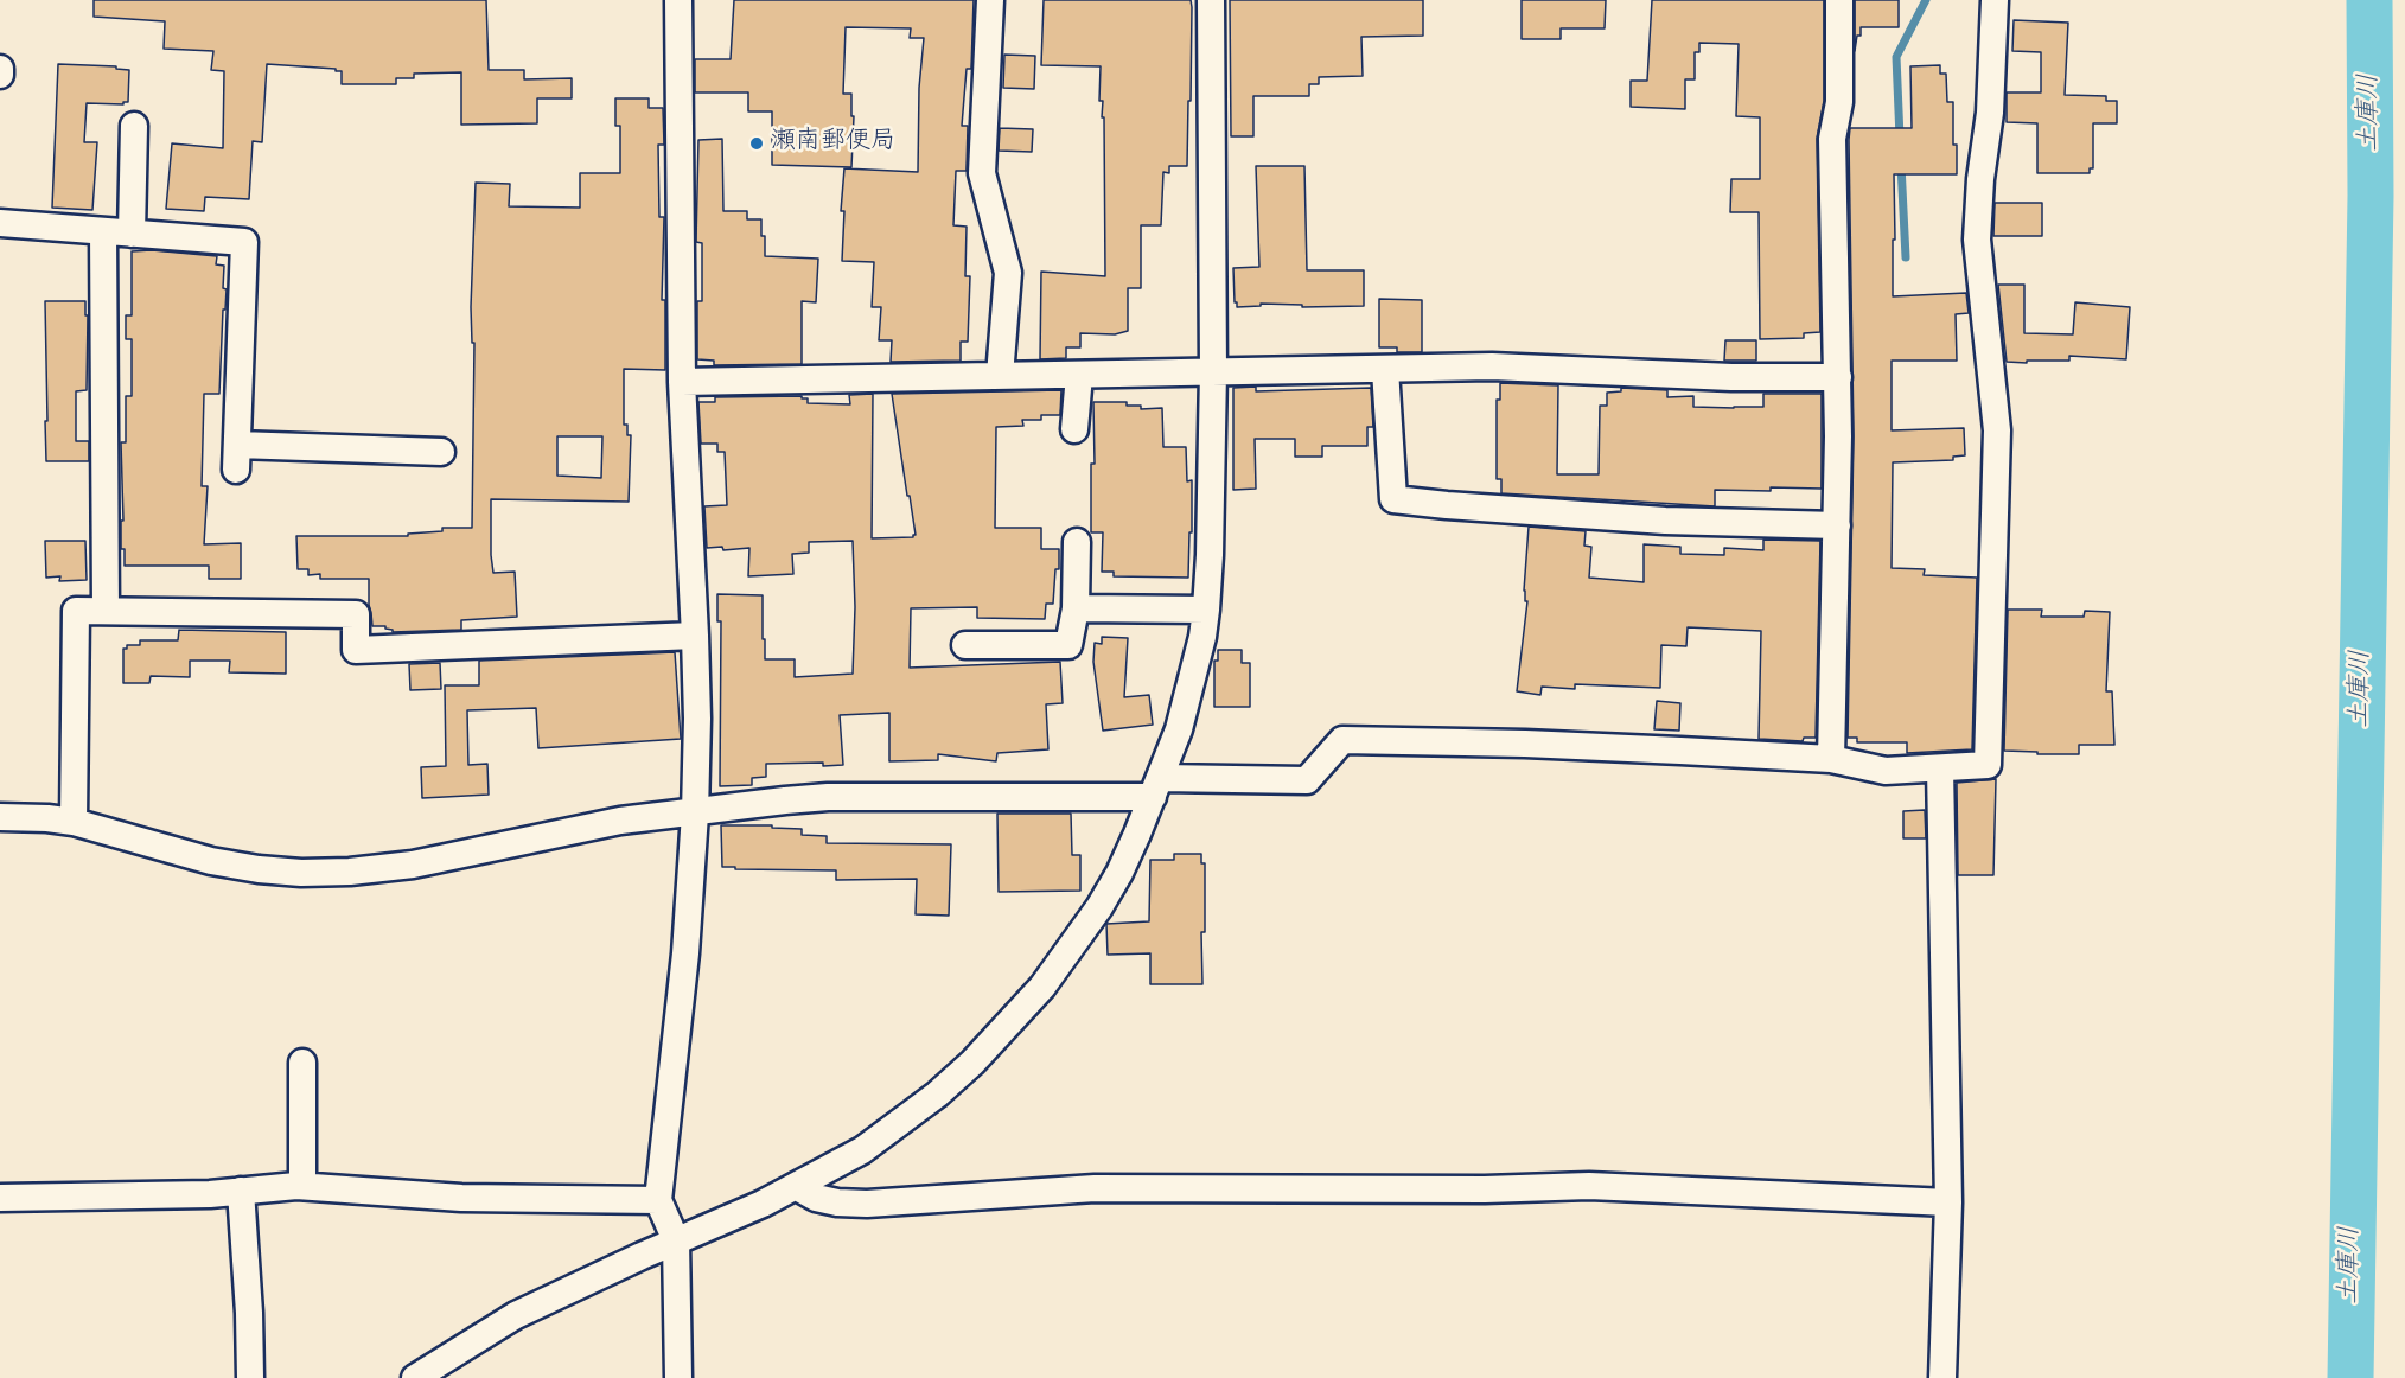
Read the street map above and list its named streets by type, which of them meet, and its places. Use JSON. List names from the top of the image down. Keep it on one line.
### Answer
{"water":["土庫川"],"places":["瀬南郵便局"]}
